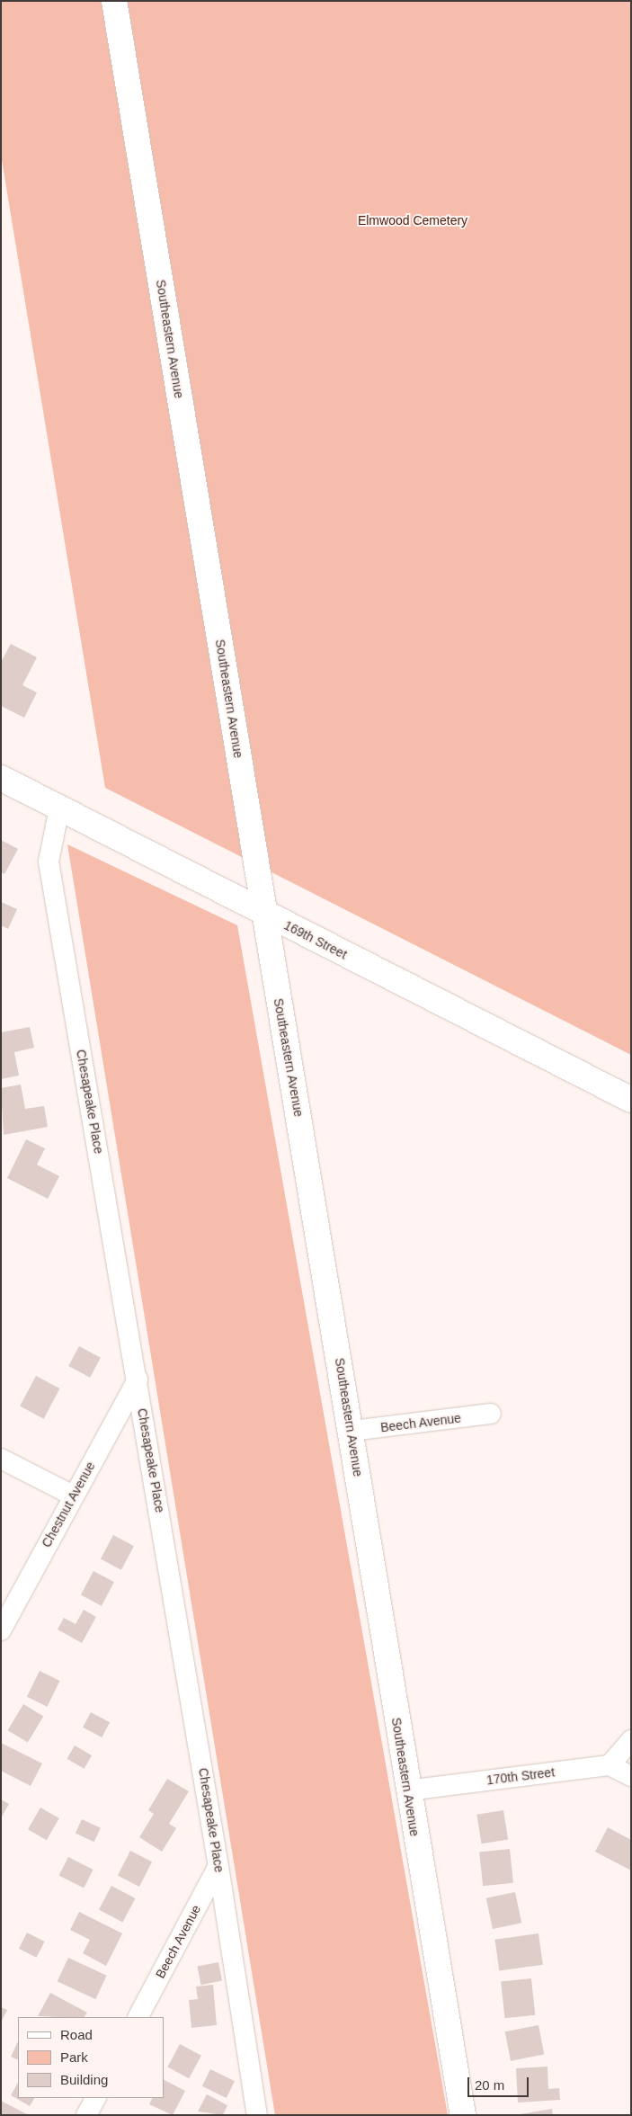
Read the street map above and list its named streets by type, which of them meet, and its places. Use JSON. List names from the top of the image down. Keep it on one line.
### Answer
{"streets":{"street":["Southeastern Avenue","169th Street","Chesapeake Place","Beech Avenue","Chestnut Avenue","170th Street"]},"crossings":[["Southeastern Avenue","169th Street"],["Southeastern Avenue","Beech Avenue"],["Southeastern Avenue","170th Street"],["169th Street","Chesapeake Place"],["Chesapeake Place","Beech Avenue"],["Chesapeake Place","Chestnut Avenue"]],"parks":["Elmwood Cemetery"],"legend":["Road","Park","Building"],"scale_bar":"20 m"}
